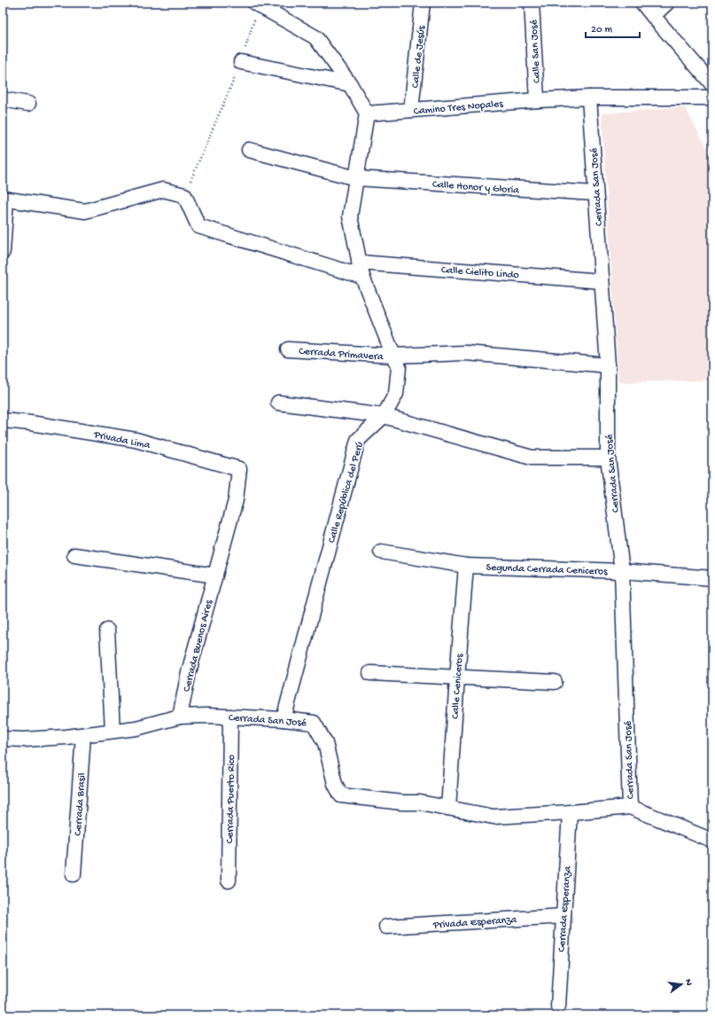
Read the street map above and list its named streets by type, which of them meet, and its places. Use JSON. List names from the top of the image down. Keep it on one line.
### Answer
{"streets":{"street":["Calle San José","Calle de Jesús","Camino Tres Nopales","Calle Honor y Gloria","Cerrada San José","Calle Cielito Lindo","Cerrada Primavera","Privada Lima","Calle República del Perú","Segunda Cerrada Ceniceros","Cerrada Buenos Aires","Calle Ceniceros","Cerrada Puerto Rico","Cerrada Brasil","Cerrada Esperanza","Privada Esperanza"]},"crossings":[["Calle San José","Camino Tres Nopales"],["Calle de Jesús","Camino Tres Nopales"],["Camino Tres Nopales","Cerrada San José"],["Camino Tres Nopales","Calle República del Perú"],["Calle Honor y Gloria","Cerrada San José"],["Calle Honor y Gloria","Calle República del Perú"],["Cerrada San José","Calle Cielito Lindo"],["Cerrada San José","Cerrada Primavera"],["Cerrada San José","Calle República del Perú"],["Cerrada San José","Segunda Cerrada Ceniceros"],["Cerrada San José","Cerrada Buenos Aires"],["Cerrada San José","Calle Ceniceros"],["Cerrada San José","Cerrada Puerto Rico"],["Cerrada San José","Cerrada Brasil"],["Cerrada San José","Cerrada Esperanza"],["Calle Cielito Lindo","Calle República del Perú"],["Cerrada Primavera","Calle República del Perú"],["Privada Lima","Cerrada Buenos Aires"],["Segunda Cerrada Ceniceros","Calle Ceniceros"],["Cerrada Esperanza","Privada Esperanza"]],"scale_bar":"20 m","north":"right"}
